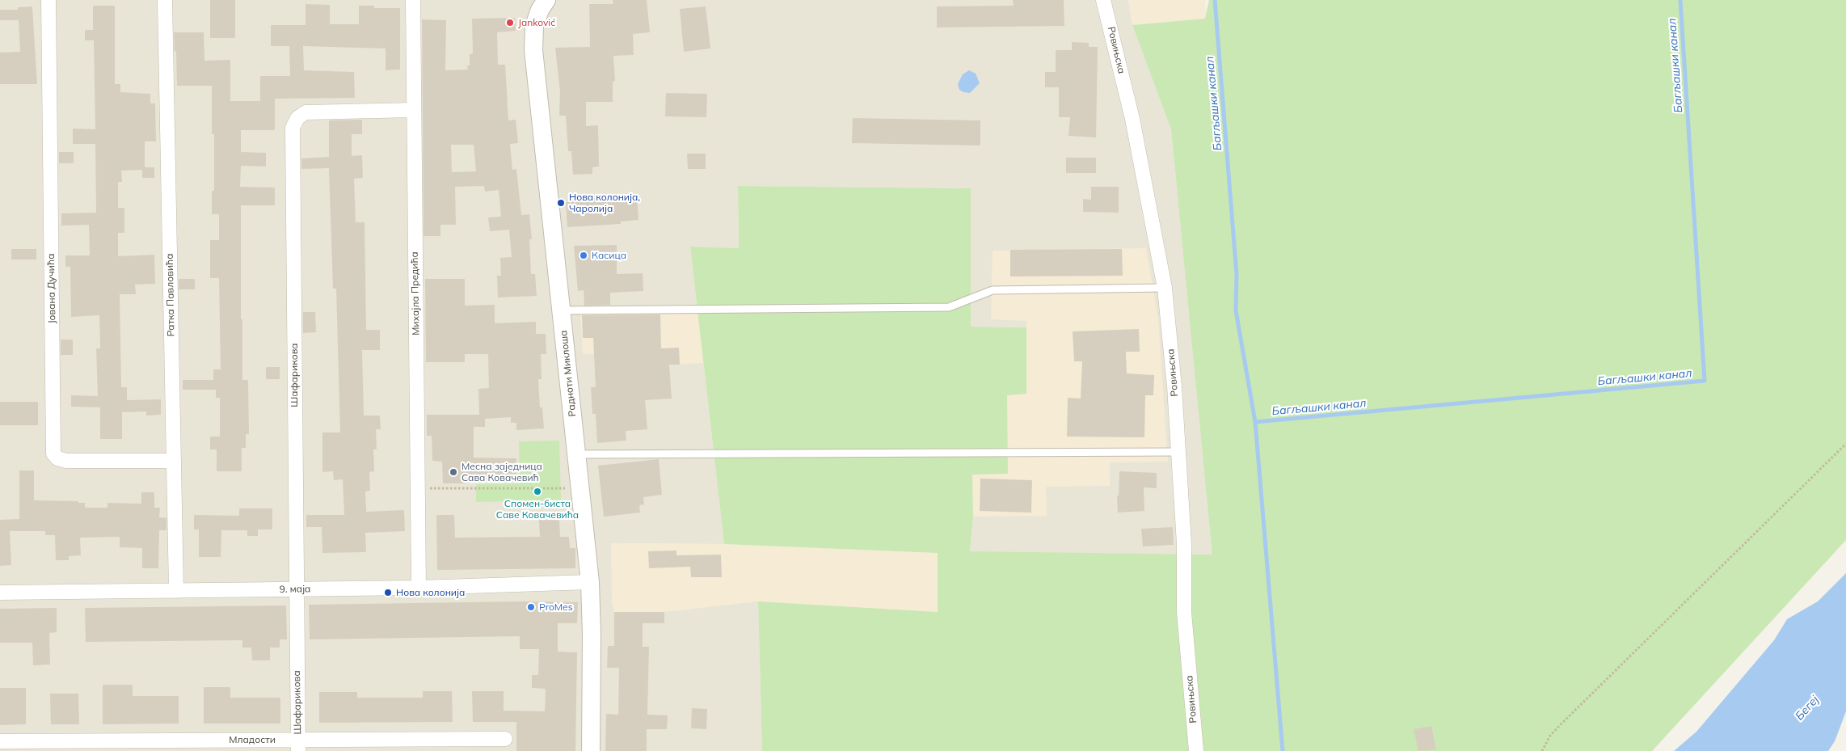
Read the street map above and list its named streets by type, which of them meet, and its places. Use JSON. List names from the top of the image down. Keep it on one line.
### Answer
{"streets":{"street":["Ровињска","Јована Дучића","Михајла Предића","Ратка Павловића","Радноти Миклоша","Шафарикова","9. маја","Младости"]},"crossings":[["Јована Дучића","Ратка Павловића"],["Михајла Предића","Шафарикова"],["Михајла Предића","9. маја"],["Ратка Павловића","9. маја"],["Радноти Миклоша","9. маја"],["Шафарикова","9. маја"],["Шафарикова","Младости"]],"water":["Багљашки канал","Бегеј"],"places":["Janković","Нова колонија, Чаролија","Касица","Месна заједница Сава Ковачевић","Спомен-биста Саве Ковачевића","Нова колонија","ProMes"]}
